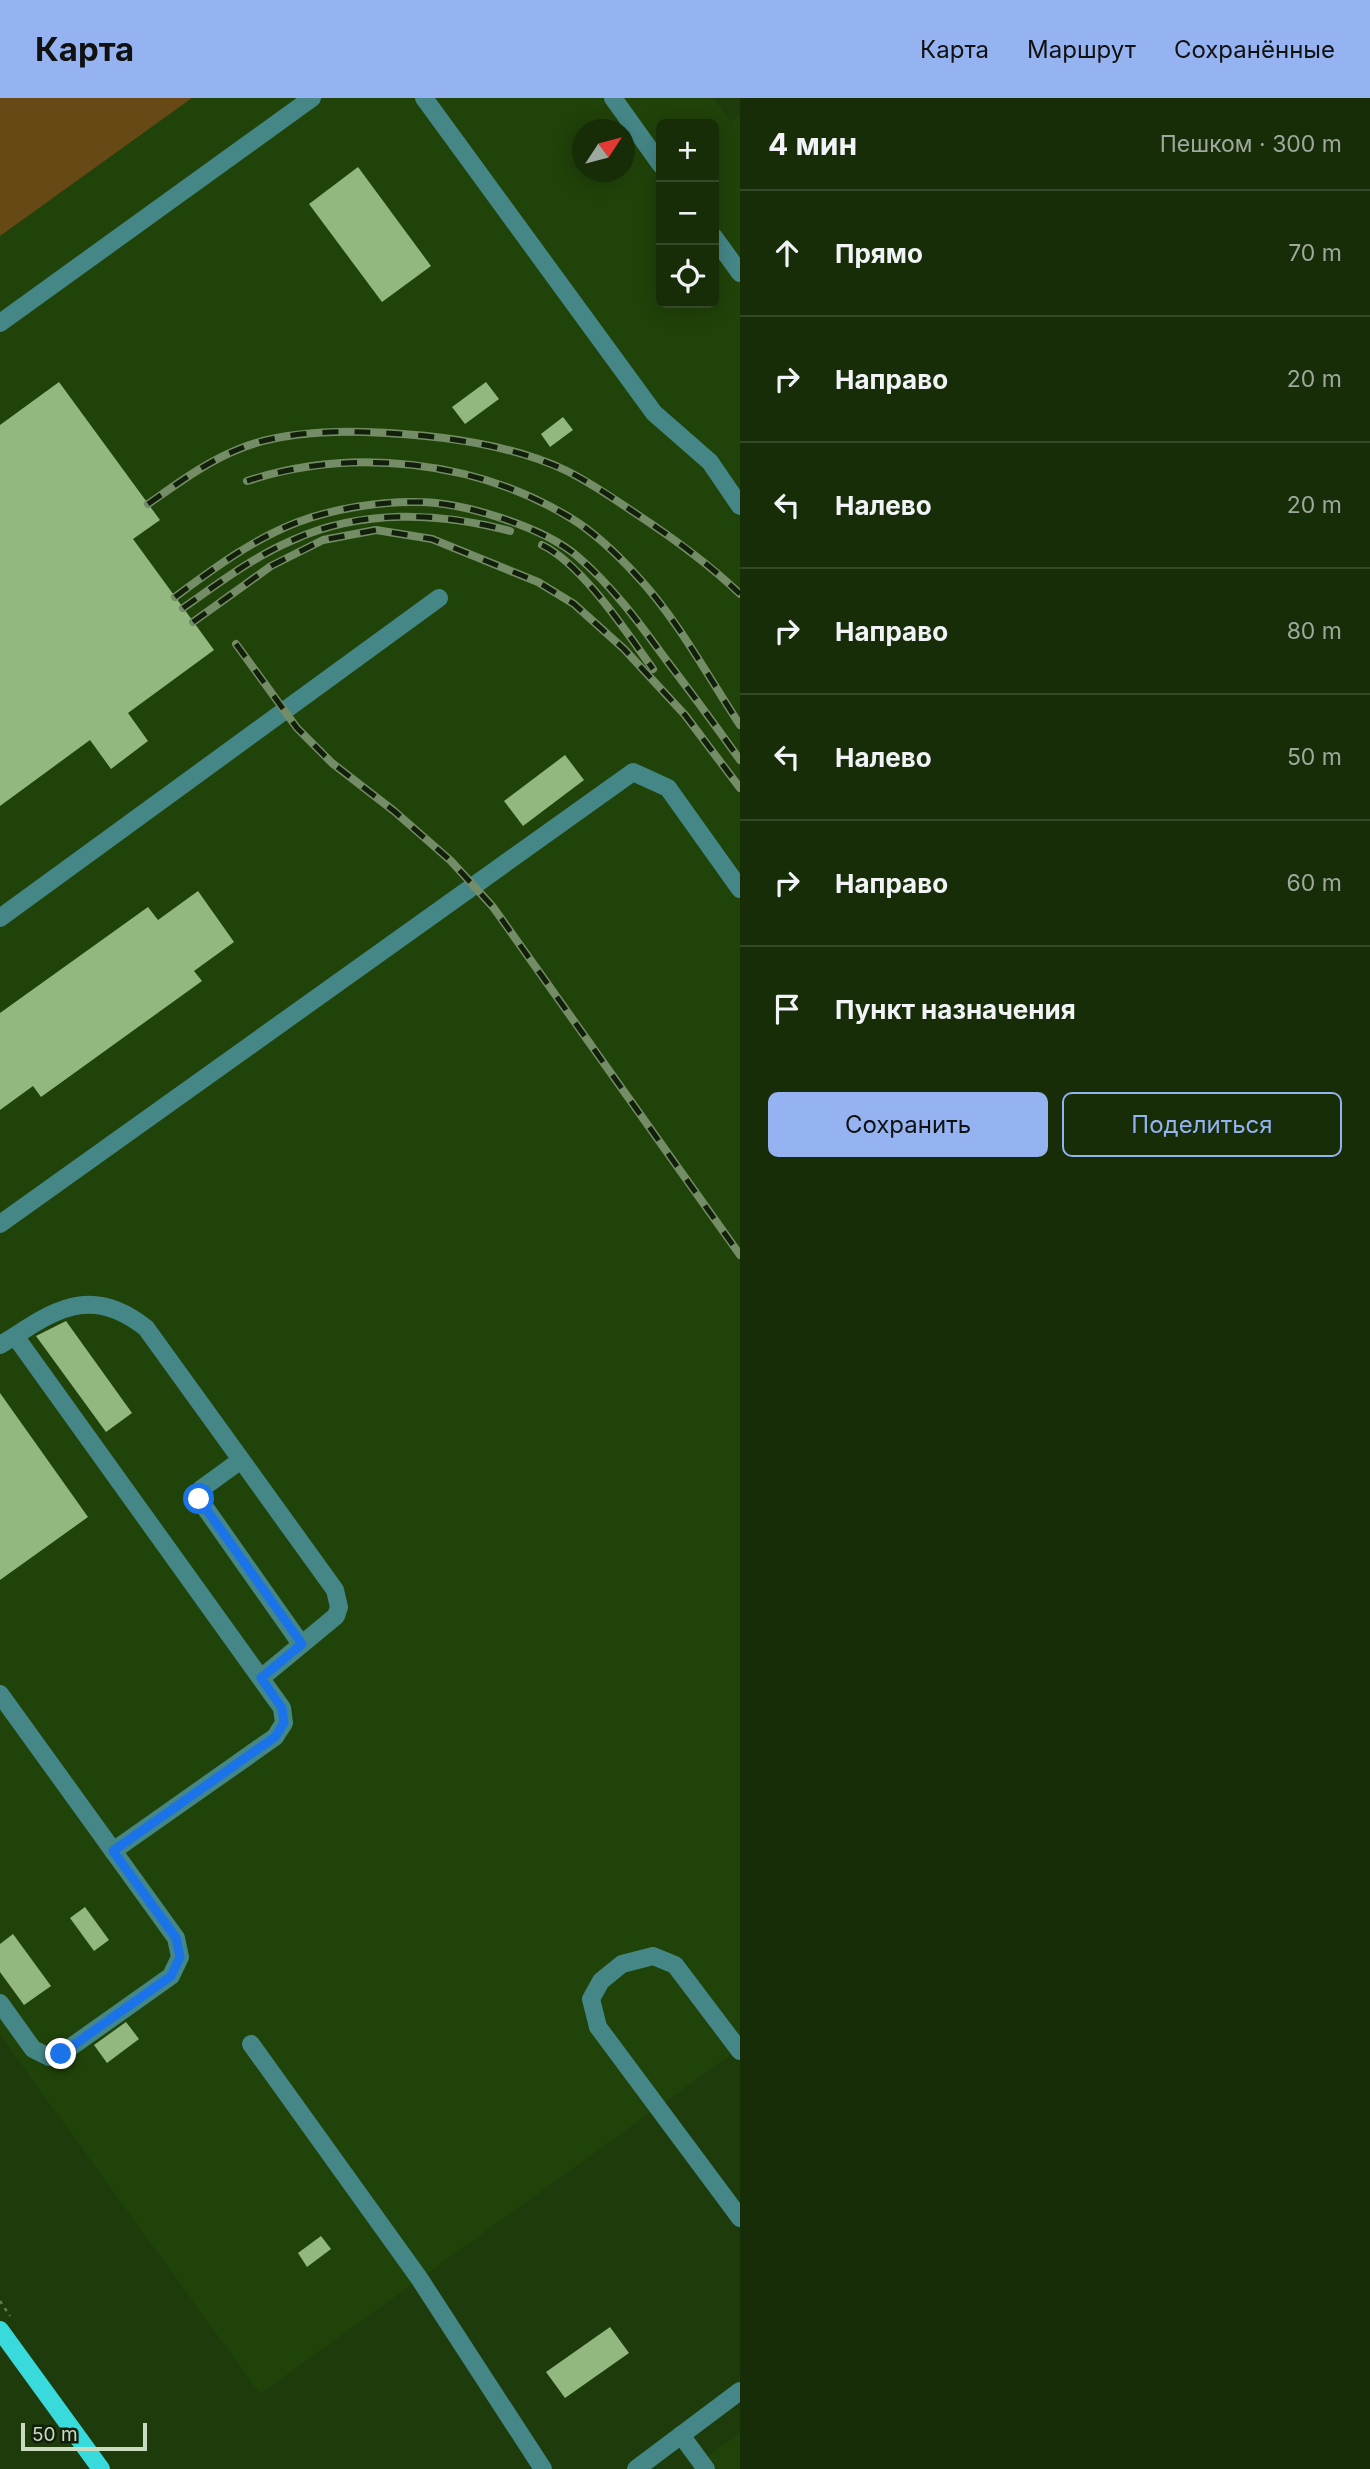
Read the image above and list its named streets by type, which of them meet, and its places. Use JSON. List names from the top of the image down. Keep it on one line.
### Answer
{"scale_bar":"50 m","north":"top right","page":{"header":"Карта","nav":["Карта","Маршрут","Сохранённые"],"heading":["4 мин","Пешком · 300 m"],"map_buttons":["+","−"],"list":[["Прямо","70 m"],["Направо","20 m"],["Налево","20 m"],["Направо","80 m"],["Налево","50 m"],["Направо","60 m"],"Пункт назначения"],"buttons":["Сохранить","Поделиться"],"scale":"50 m"}}
